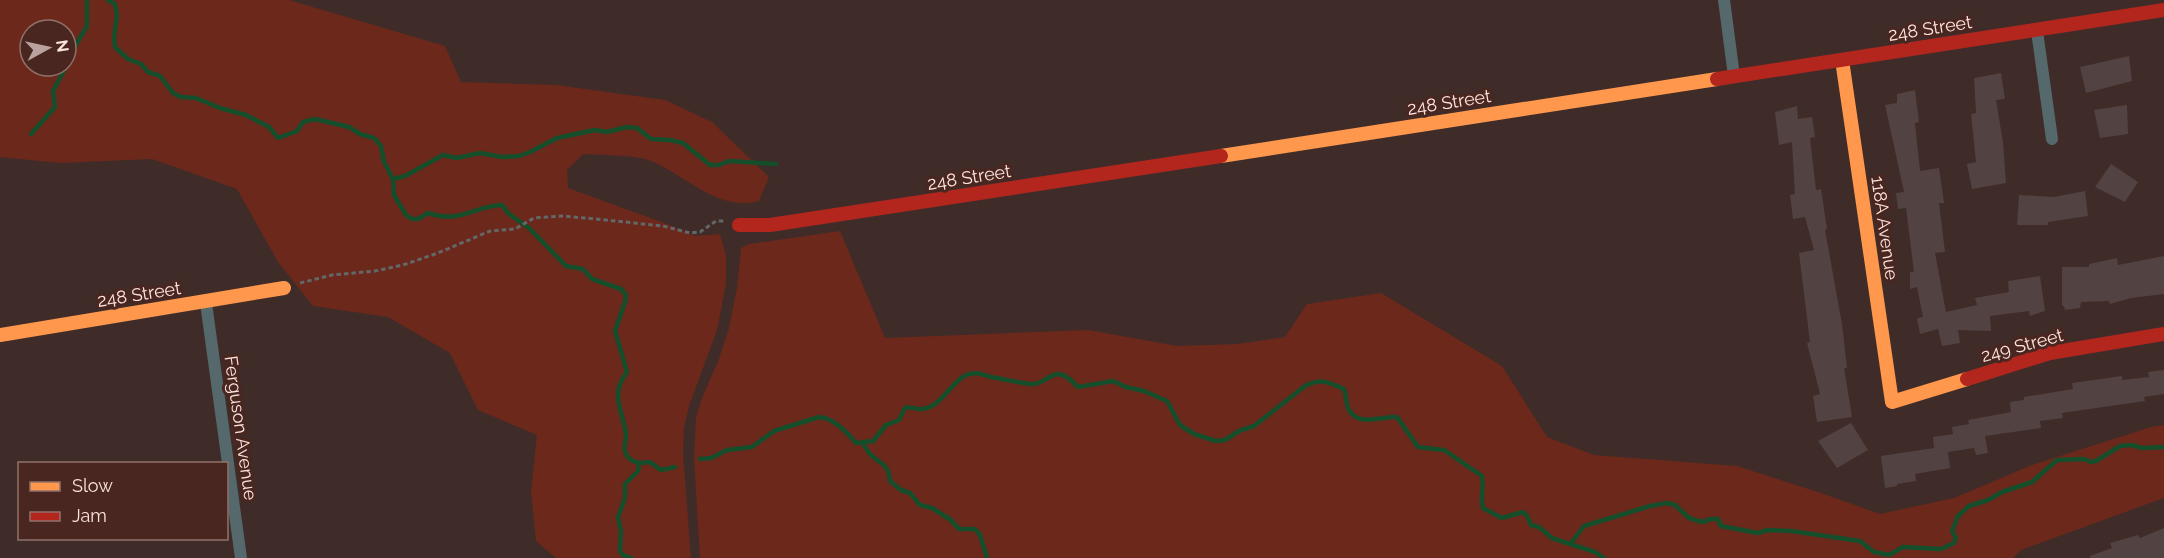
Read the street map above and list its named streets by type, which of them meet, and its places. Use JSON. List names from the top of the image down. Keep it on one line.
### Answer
{"streets":{"street":["248 Street","118A Avenue","249 Street","Ferguson Avenue"]},"crossings":[["248 Street","118A Avenue"],["248 Street","Ferguson Avenue"],["118A Avenue","249 Street"]],"legend":["Slow","Jam"],"north":"right"}
